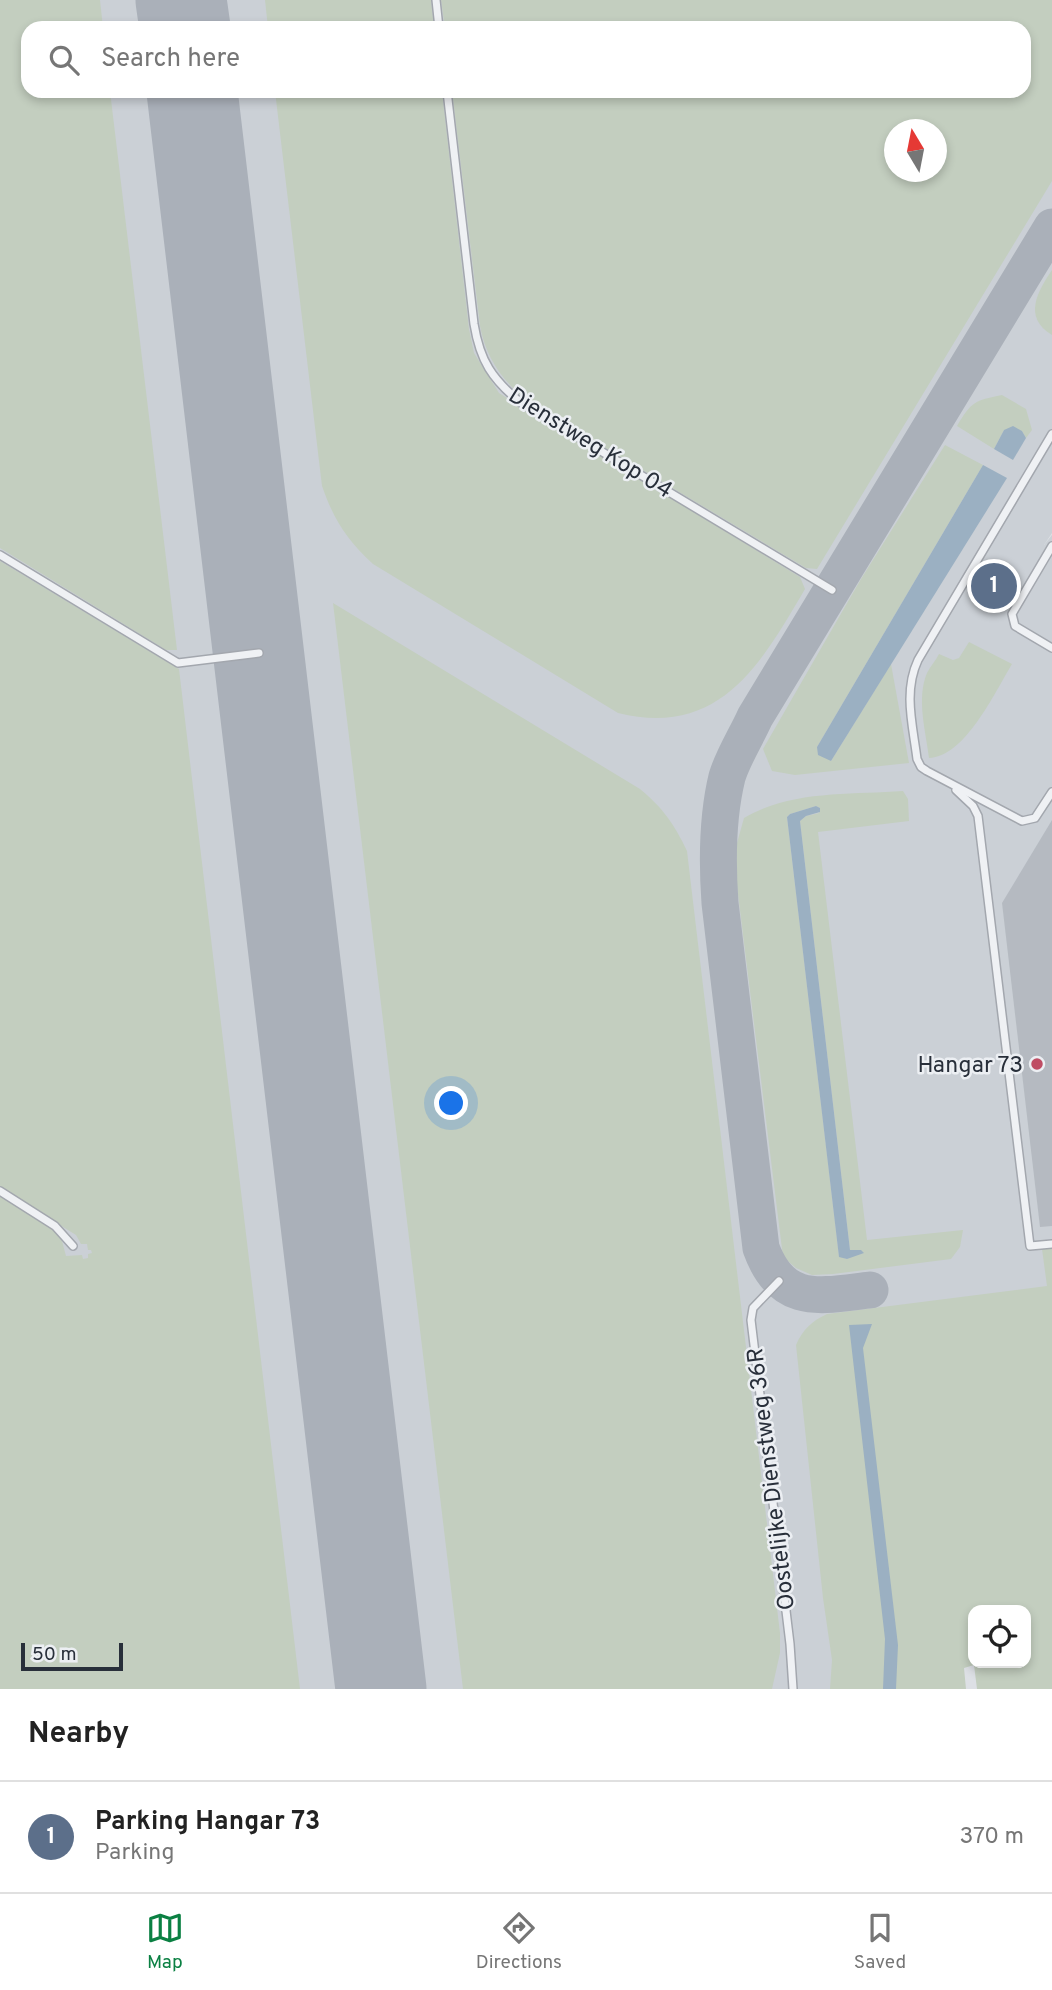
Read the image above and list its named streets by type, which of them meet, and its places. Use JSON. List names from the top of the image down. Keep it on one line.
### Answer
{"streets":{"lane":["Dienstweg Kop 04","Oostelijke Dienstweg 36R"]},"places":["Hangar 73"],"scale_bar":"50 m","north":"top","page":{"search":"Search here","pins":"1","scale":"50 m","heading":"Nearby","list":[{"mark":"1","name":"Parking Hangar 73","note":"Parking","value":"370 m"}],"nav":["Map","Directions","Saved"]}}
